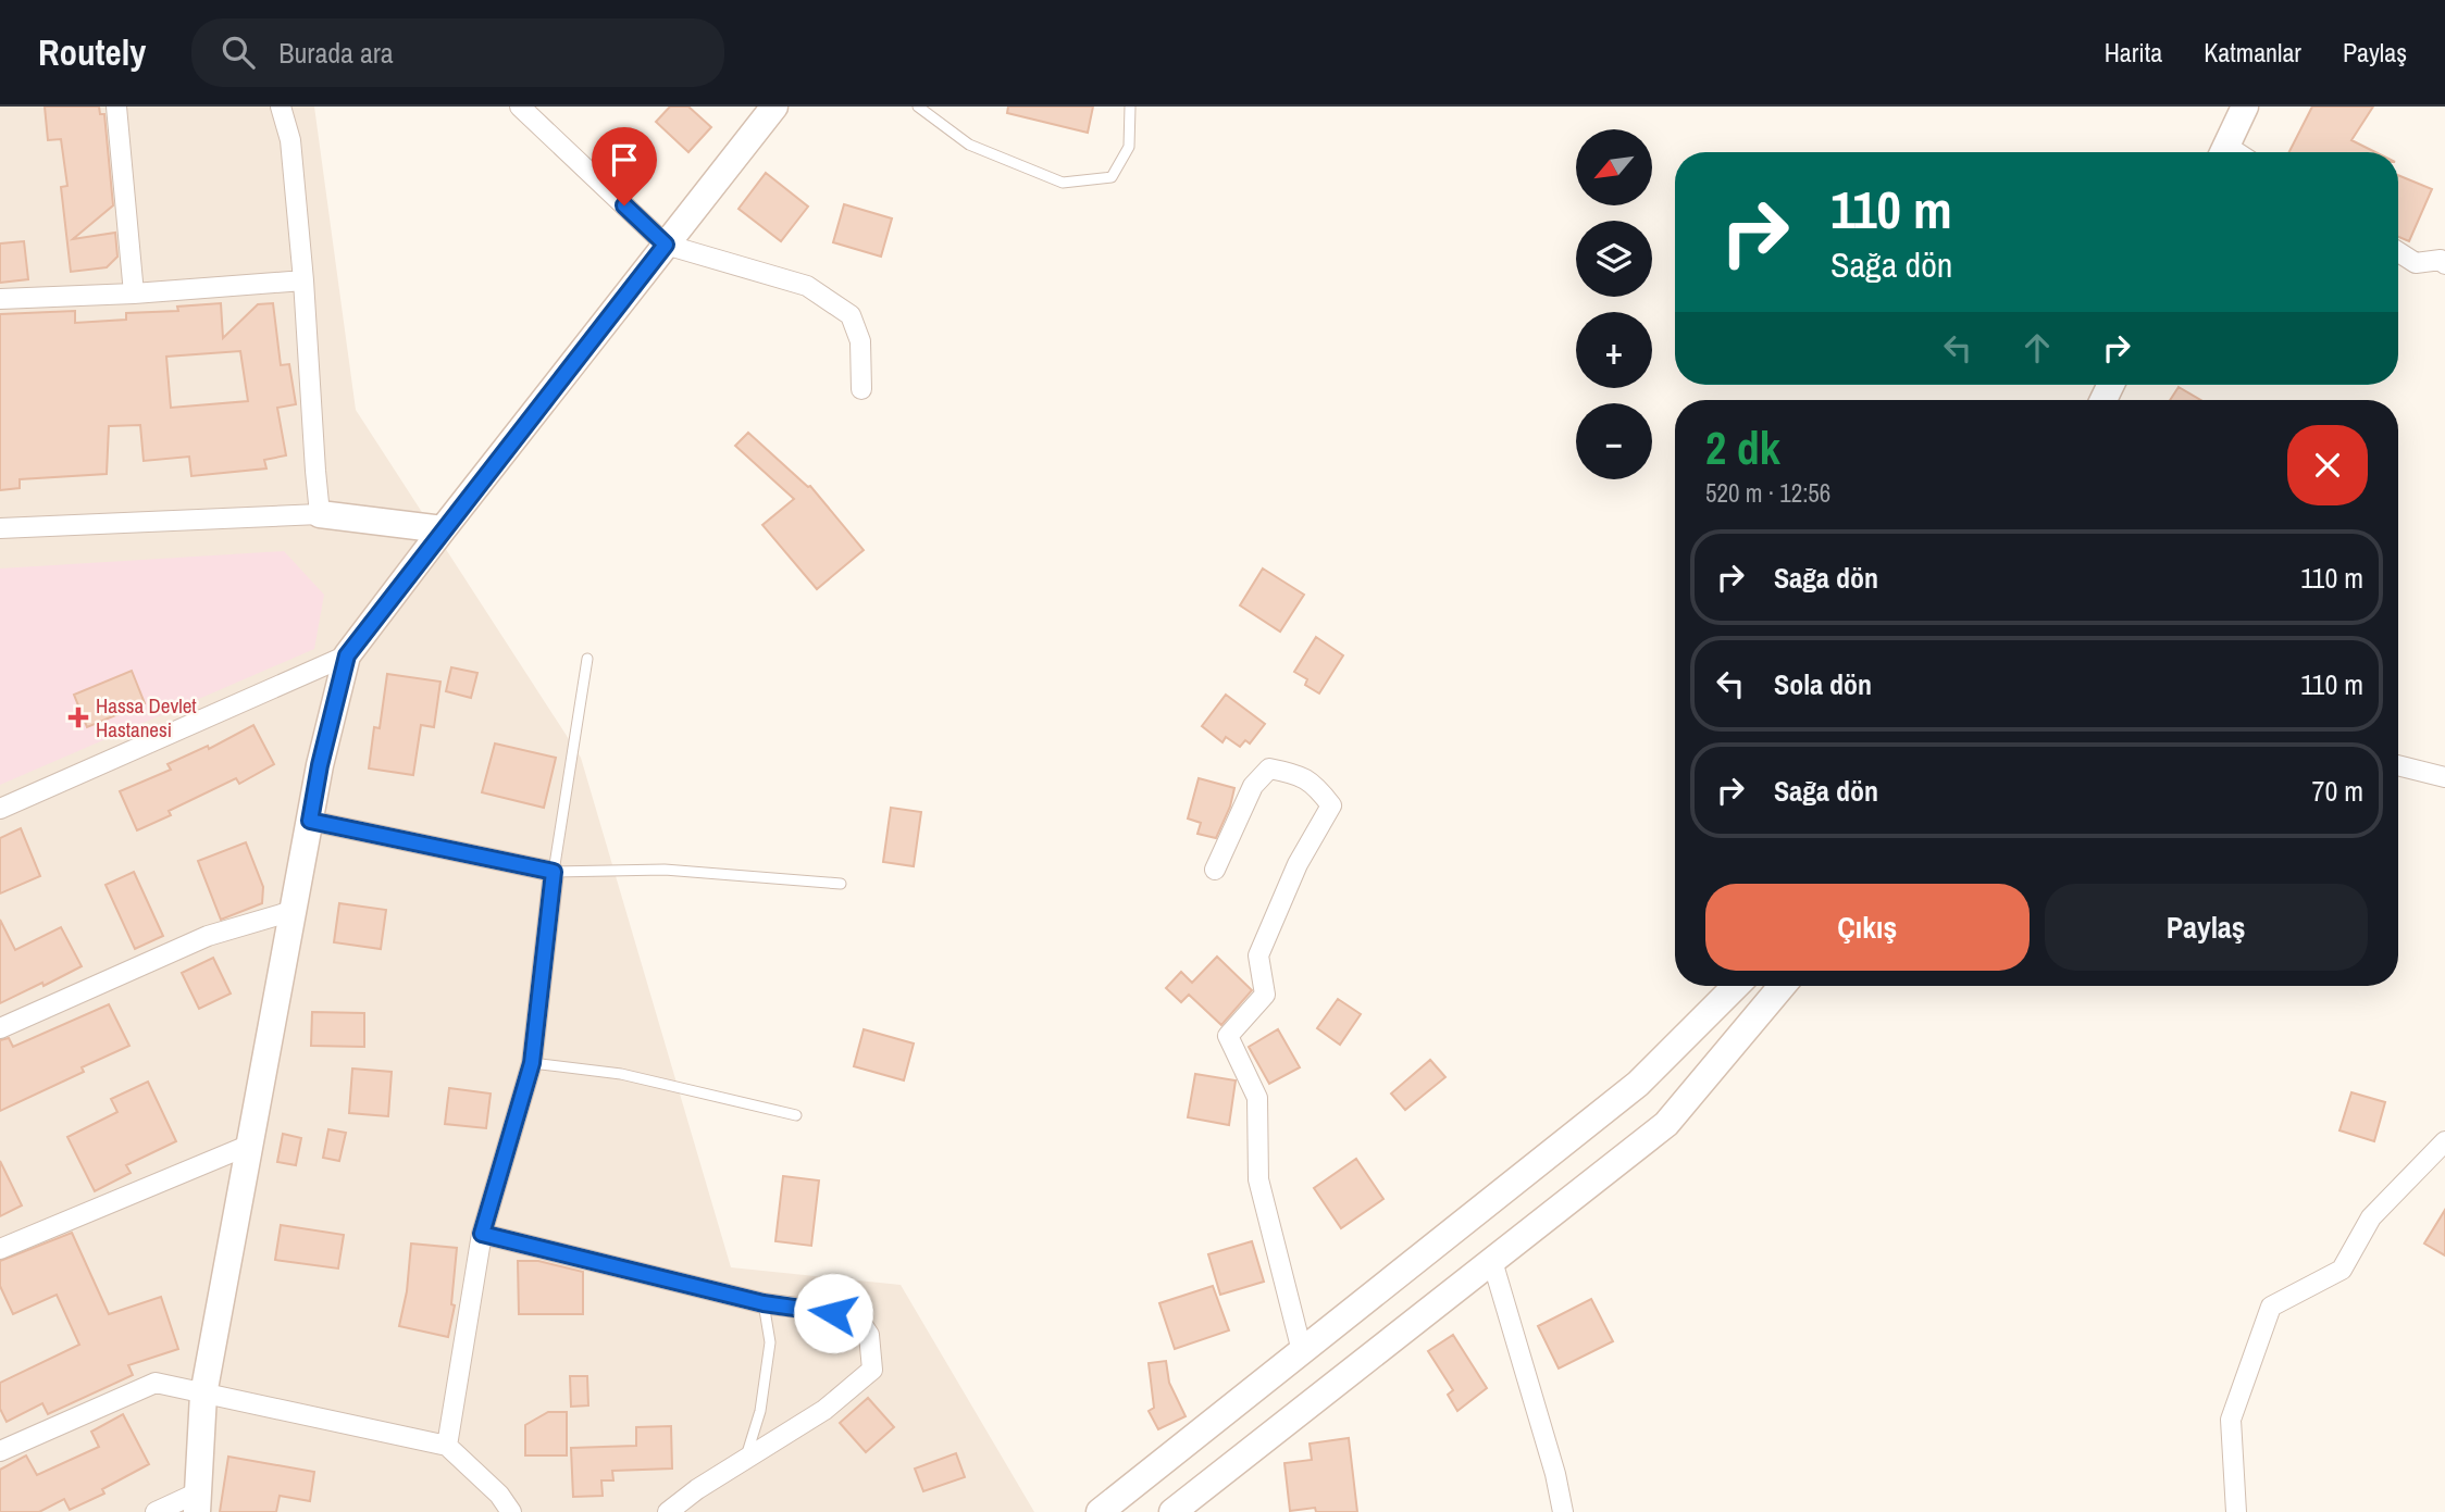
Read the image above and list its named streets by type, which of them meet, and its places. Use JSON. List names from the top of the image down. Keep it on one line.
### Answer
{"places":{"health":["Hassa Devlet Hastanesi"]},"north":"bottom left","page":{"header":"Routely","search":"Burada ara","nav":["Harita","Katmanlar","Paylaş"],"map_buttons":["+","−"],"turn":["110 m","Sağa dön"],"heading":["2 dk","520 m · 12:56"],"list":[{"name":"Sağa dön","value":"110 m"},{"name":"Sola dön","value":"110 m"},{"name":"Sağa dön","value":"70 m"}],"buttons":["Çıkış","Paylaş"]}}
